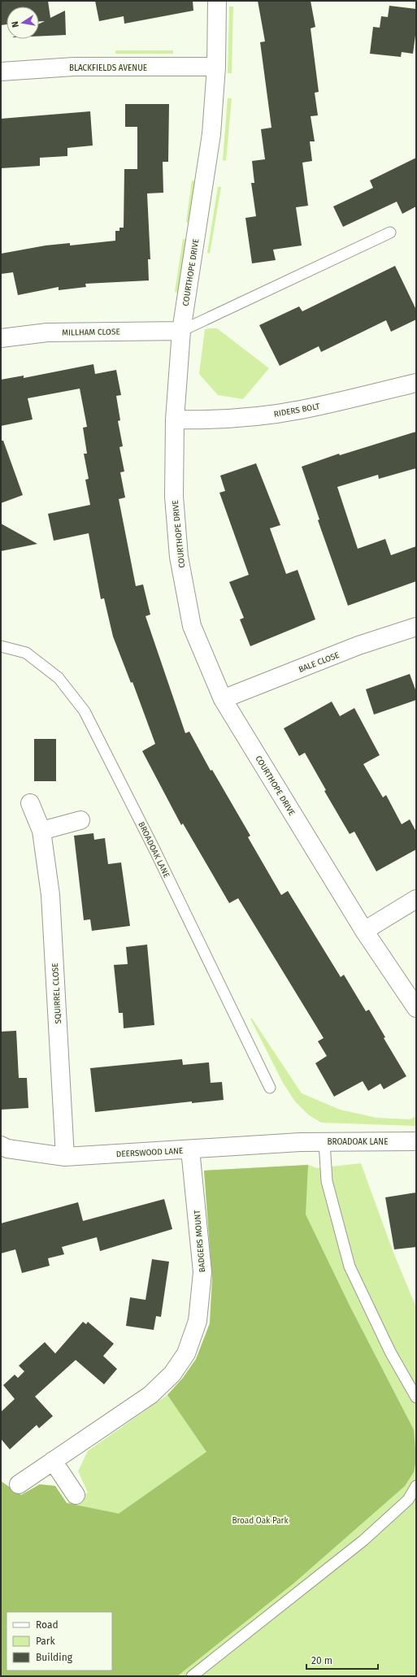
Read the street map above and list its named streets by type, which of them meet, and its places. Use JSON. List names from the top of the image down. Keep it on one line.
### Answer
{"streets":{"street":["BLACKFIELDS AVENUE","COURTHOPE DRIVE","MILLHAM CLOSE","RIDERS BOLT","BALE CLOSE","BROADOAK LANE","SQUIRREL CLOSE","DEERSWOOD LANE","BADGERS MOUNT"]},"crossings":[["BLACKFIELDS AVENUE","COURTHOPE DRIVE"],["COURTHOPE DRIVE","MILLHAM CLOSE"],["COURTHOPE DRIVE","RIDERS BOLT"],["COURTHOPE DRIVE","BALE CLOSE"],["BROADOAK LANE","DEERSWOOD LANE"],["SQUIRREL CLOSE","DEERSWOOD LANE"],["DEERSWOOD LANE","BADGERS MOUNT"]],"parks":["Broad Oak Park"],"legend":["Road","Park","Building"],"scale_bar":"20 m","north":"left"}
